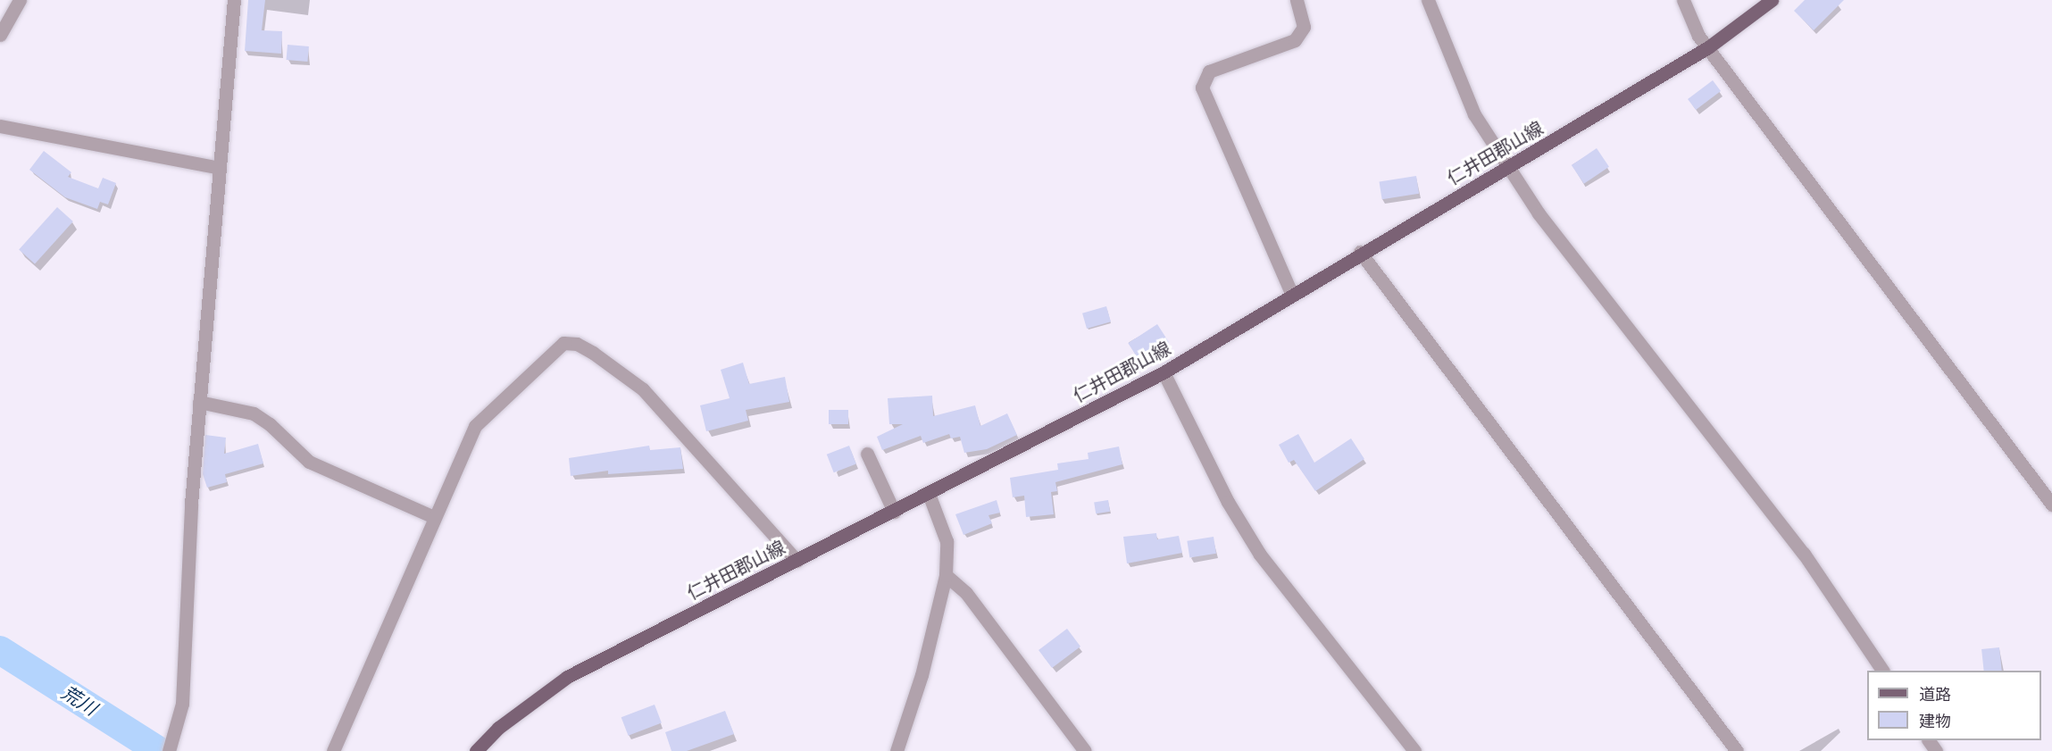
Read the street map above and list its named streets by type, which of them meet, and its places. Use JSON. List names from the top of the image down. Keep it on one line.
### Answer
{"streets":{"main road":["仁井田郡山線"]},"water":["荒川"],"legend":["道路","建物"]}
